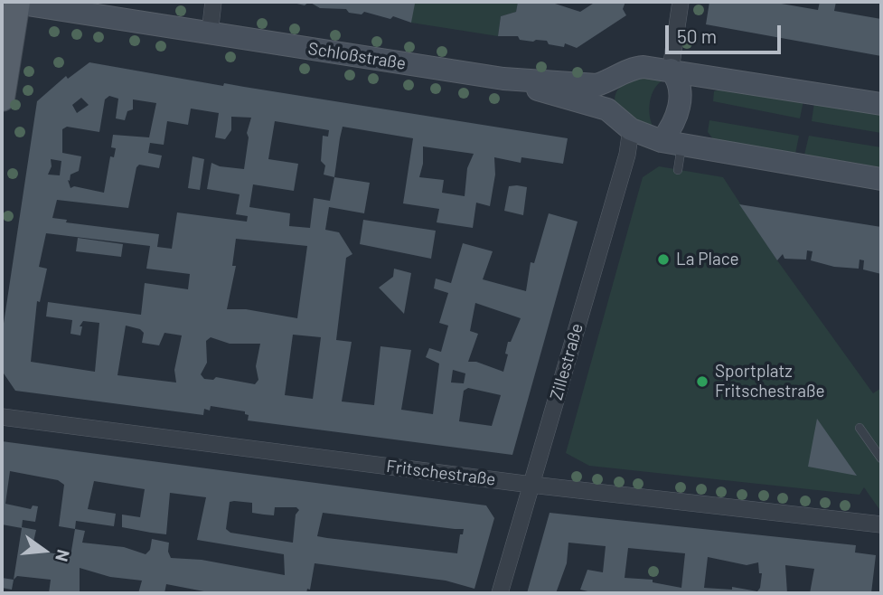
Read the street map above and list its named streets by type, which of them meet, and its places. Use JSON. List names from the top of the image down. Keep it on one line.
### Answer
{"streets":{"street":["Schloßstraße","Zillestraße","Fritschestraße"]},"crossings":[["Schloßstraße","Zillestraße"],["Zillestraße","Fritschestraße"]],"places":["La Place","Sportplatz Fritschestraße"],"scale_bar":"50 m","north":"right"}
